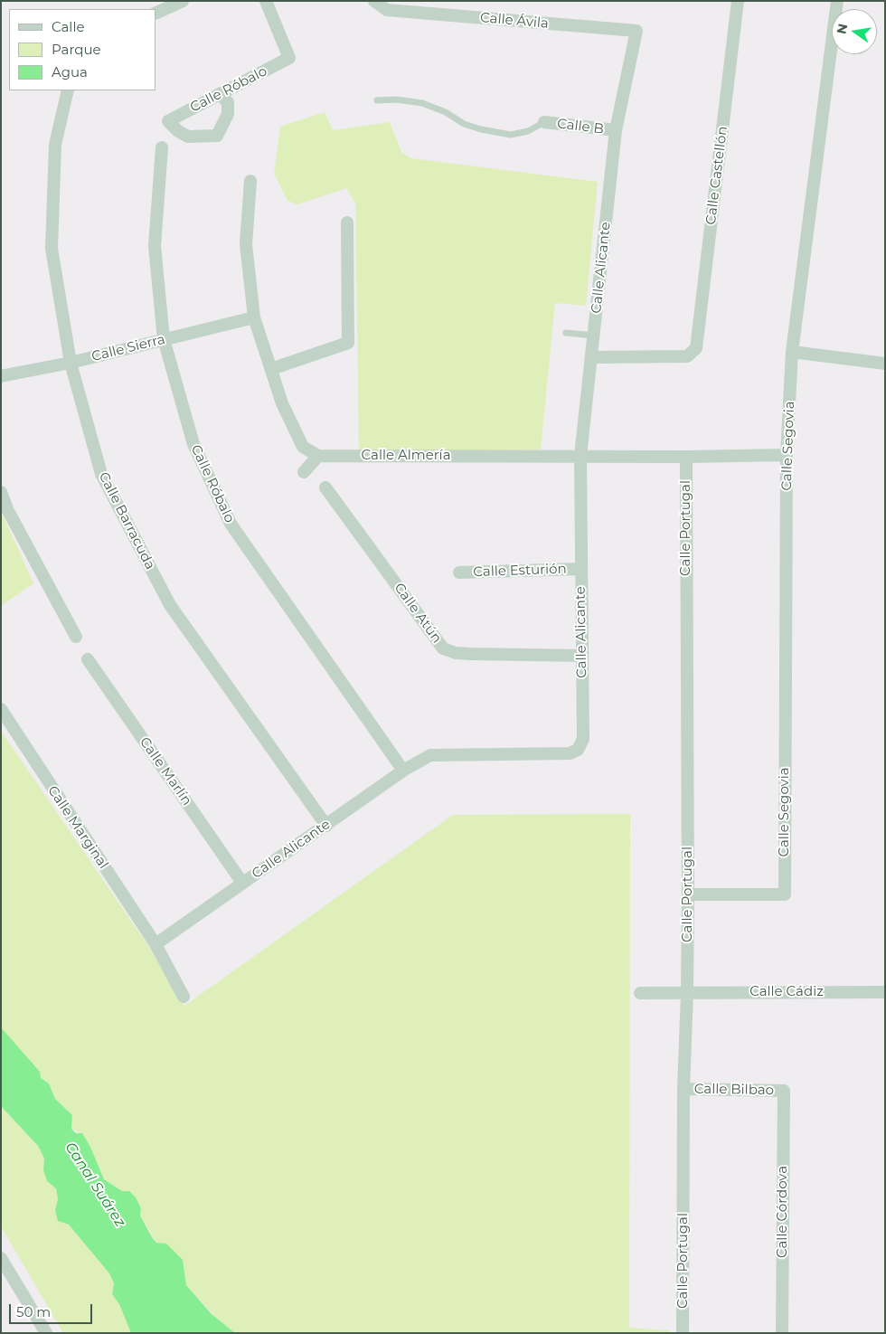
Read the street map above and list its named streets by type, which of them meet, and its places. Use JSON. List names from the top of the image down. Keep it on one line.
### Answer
{"streets":{"street":["Calle Ávila","Calle Róbalo","Calle B","Calle Castellón","Calle Alicante","Calle Sierra","Calle Segovia","Calle Almería","Calle Barracuda","Calle Portugal","Calle Esturión","Calle Atún","Calle Marlín","Calle Marginal","Calle Cádiz","Calle Bilbao","Calle Córdova"]},"crossings":[["Calle Ávila","Calle Alicante"],["Calle Róbalo","Calle Alicante"],["Calle Róbalo","Calle Sierra"],["Calle B","Calle Alicante"],["Calle Castellón","Calle Alicante"],["Calle Alicante","Calle Almería"],["Calle Alicante","Calle Barracuda"],["Calle Alicante","Calle Esturión"],["Calle Alicante","Calle Atún"],["Calle Alicante","Calle Marlín"],["Calle Alicante","Calle Marginal"],["Calle Sierra","Calle Barracuda"],["Calle Segovia","Calle Almería"],["Calle Segovia","Calle Portugal"],["Calle Almería","Calle Portugal"],["Calle Portugal","Calle Cádiz"],["Calle Portugal","Calle Bilbao"],["Calle Bilbao","Calle Córdova"]],"water":["Canal Suárez"],"legend":["Calle","Parque","Agua"],"scale_bar":"50 m","north":"left"}
